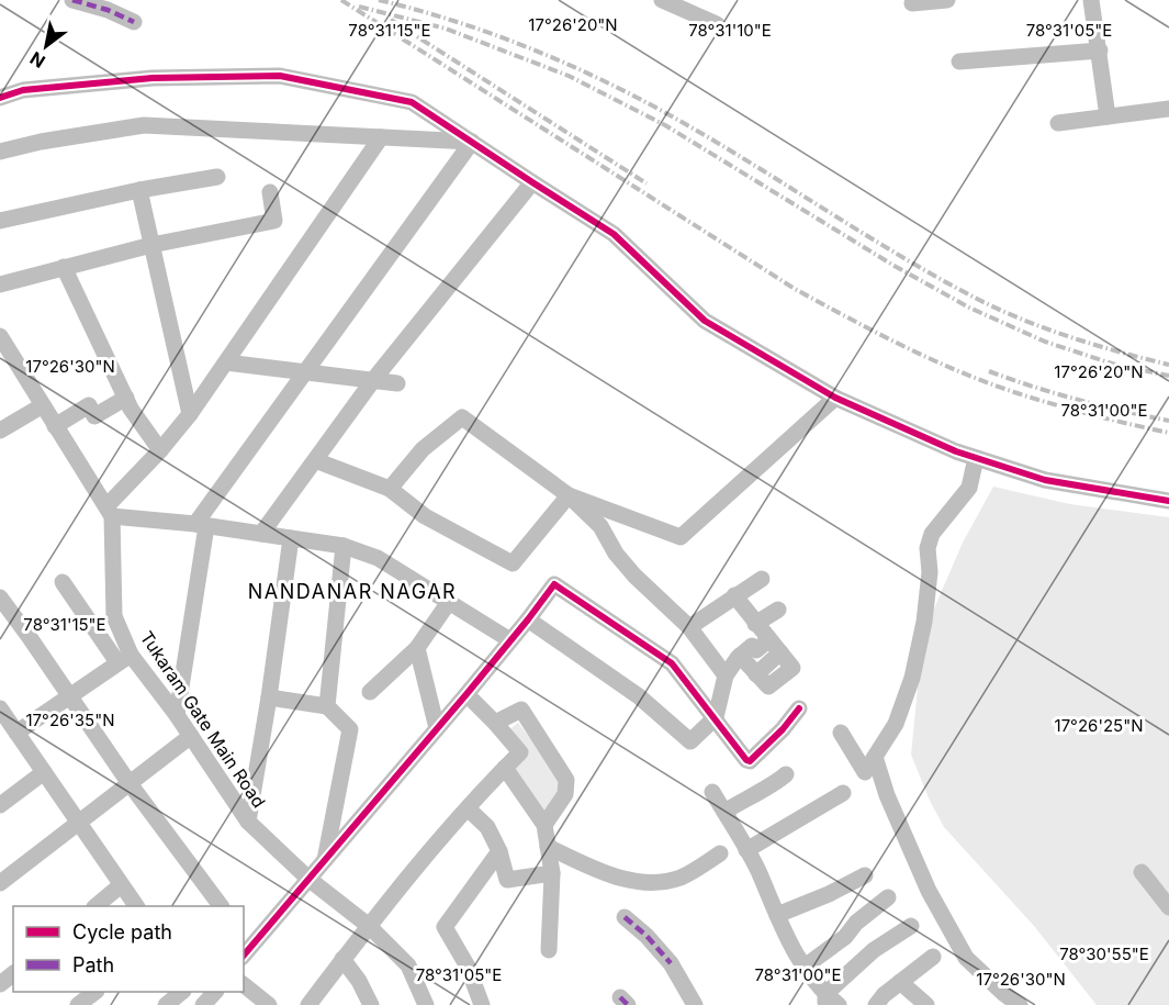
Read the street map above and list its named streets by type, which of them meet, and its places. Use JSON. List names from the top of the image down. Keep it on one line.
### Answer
{"streets":{"street":["Tukaram Gate Main Road"]},"districts":["NANDANAR NAGAR"],"legend":["Cycle path","Path"],"north":"bottom left","coordinates":["17°26'20\"N","78°31'15\"E","78°31'10\"E","78°31'05\"E","17°26'30\"N","78°31'00\"E","17°26'35\"N","17°26'25\"N","78°30'55\"E"]}
